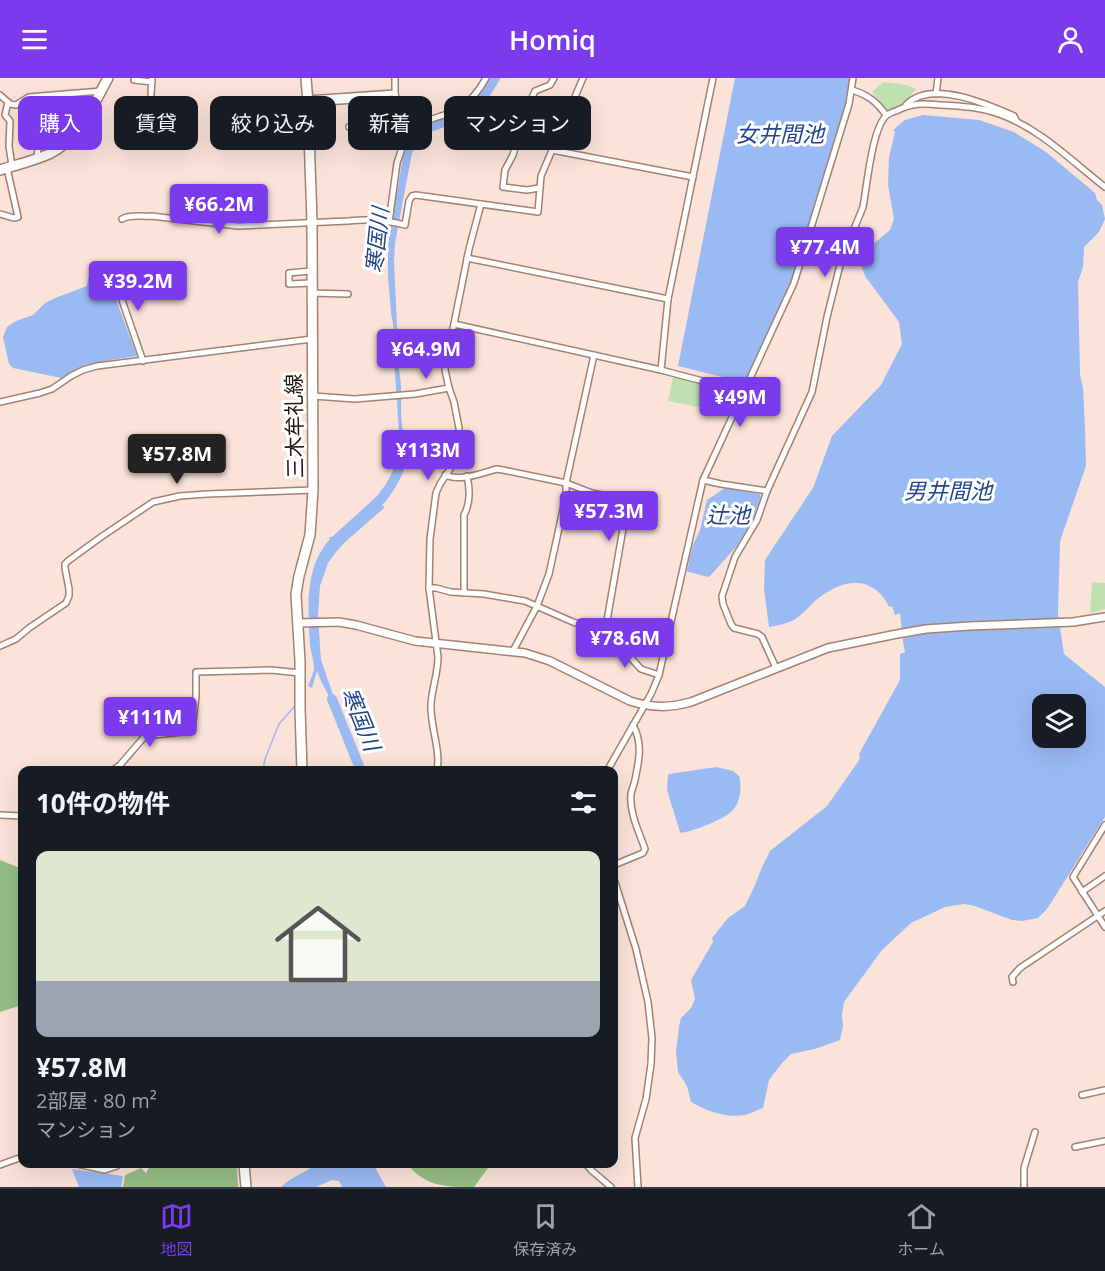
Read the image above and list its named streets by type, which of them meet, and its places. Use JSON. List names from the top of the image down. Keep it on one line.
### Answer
{"streets":{"main road":["三木牟礼線"]},"water":["女井間池","寒国川","男井間池","辻池"],"page":{"header":"Homiq","chip":["購入","賃貸","絞り込み","新着","マンション"],"price":["¥66.2M","¥77.4M","¥39.2M","¥64.9M","¥49M","¥113M","¥57.8M","¥57.3M","¥78.6M","¥111M"],"heading":"10件の物件","list":[{"name":"¥57.8M","note":"2部屋 · 80 m² · マンション"}],"tabs":["地図","保存済み","ホーム"]}}
